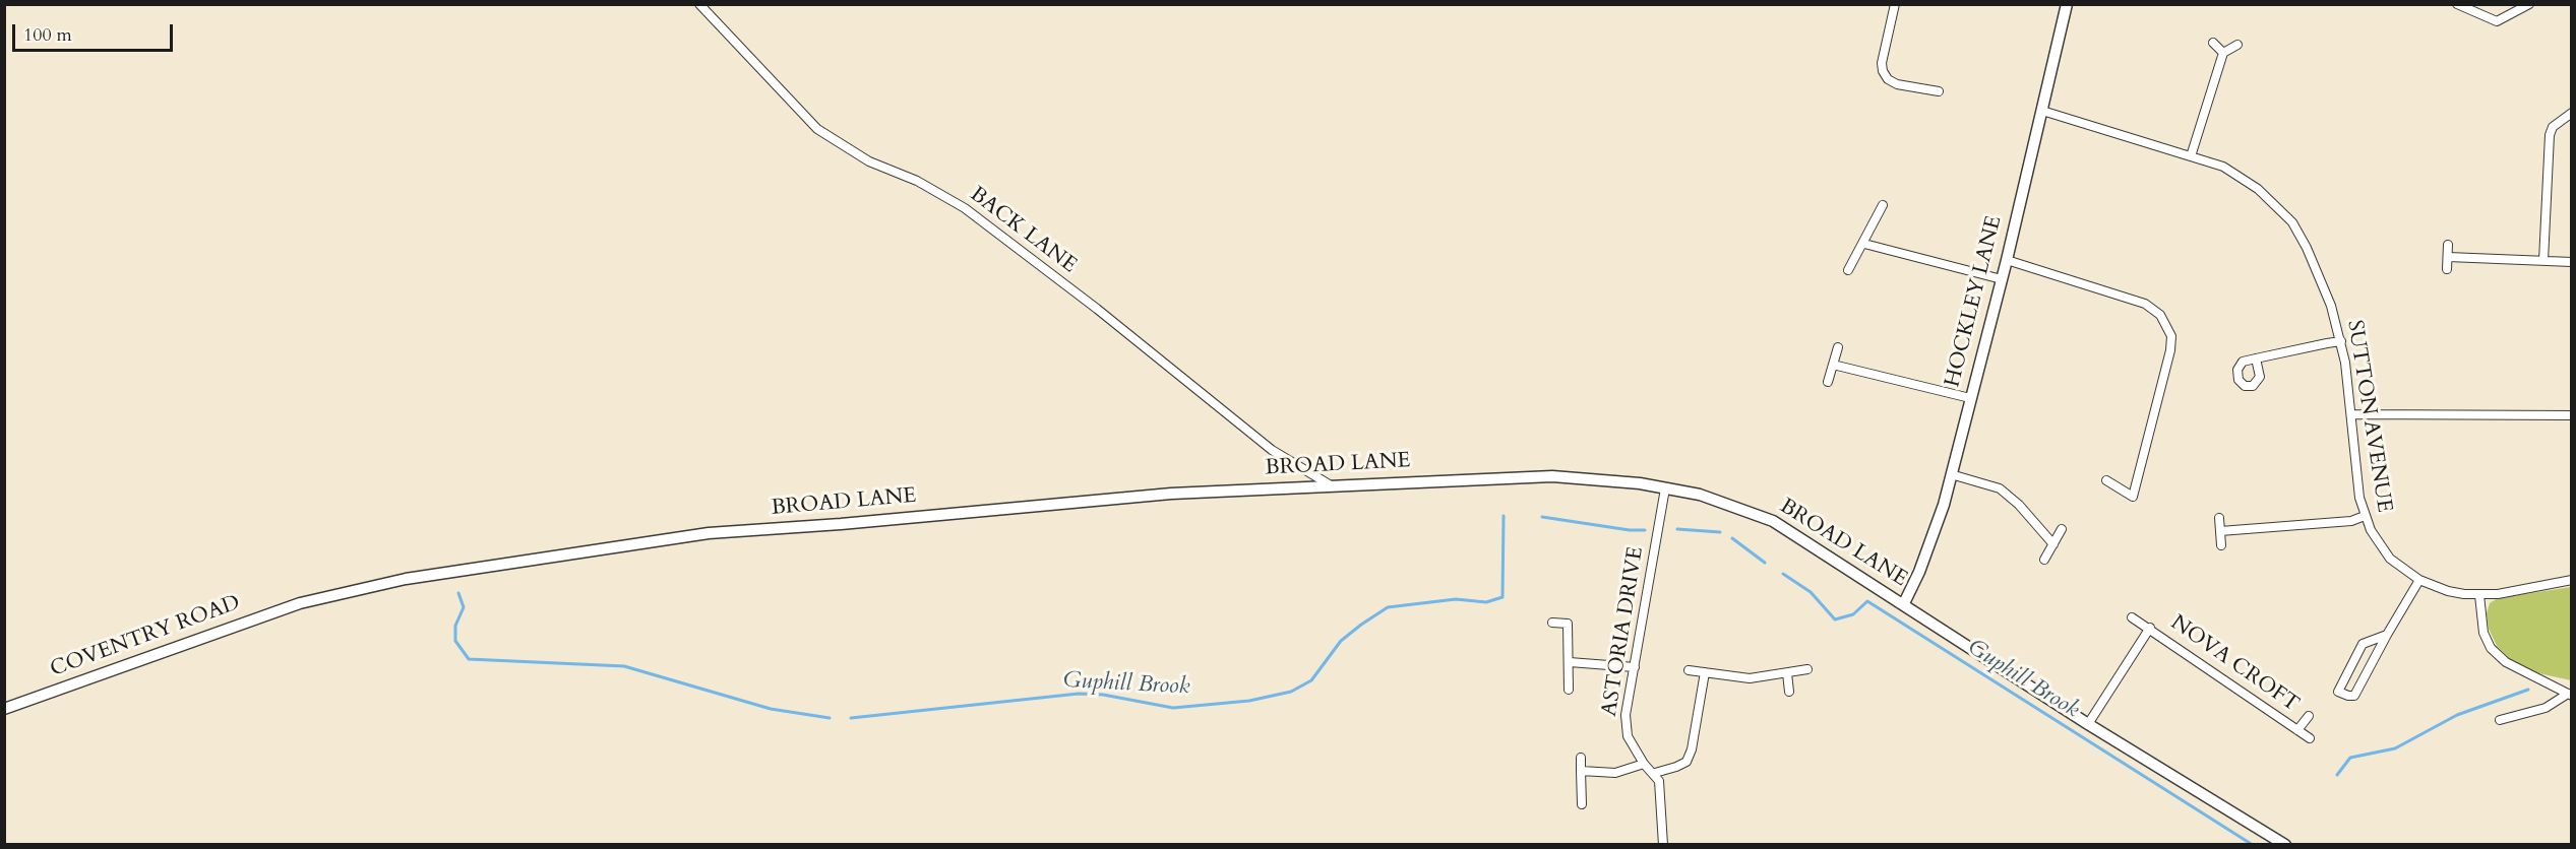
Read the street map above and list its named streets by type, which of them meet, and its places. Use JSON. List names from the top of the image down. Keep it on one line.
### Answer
{"streets":{"street":["BACK LANE","HOCKLEY LANE","SUTTON AVENUE","BROAD LANE","ASTORIA DRIVE","COVENTRY ROAD","NOVA CROFT"]},"crossings":[["BACK LANE","BROAD LANE"],["HOCKLEY LANE","SUTTON AVENUE"],["HOCKLEY LANE","BROAD LANE"],["BROAD LANE","ASTORIA DRIVE"],["BROAD LANE","COVENTRY ROAD"],["BROAD LANE","NOVA CROFT"]],"water":["Guphill Brook"],"scale_bar":"100 m"}
